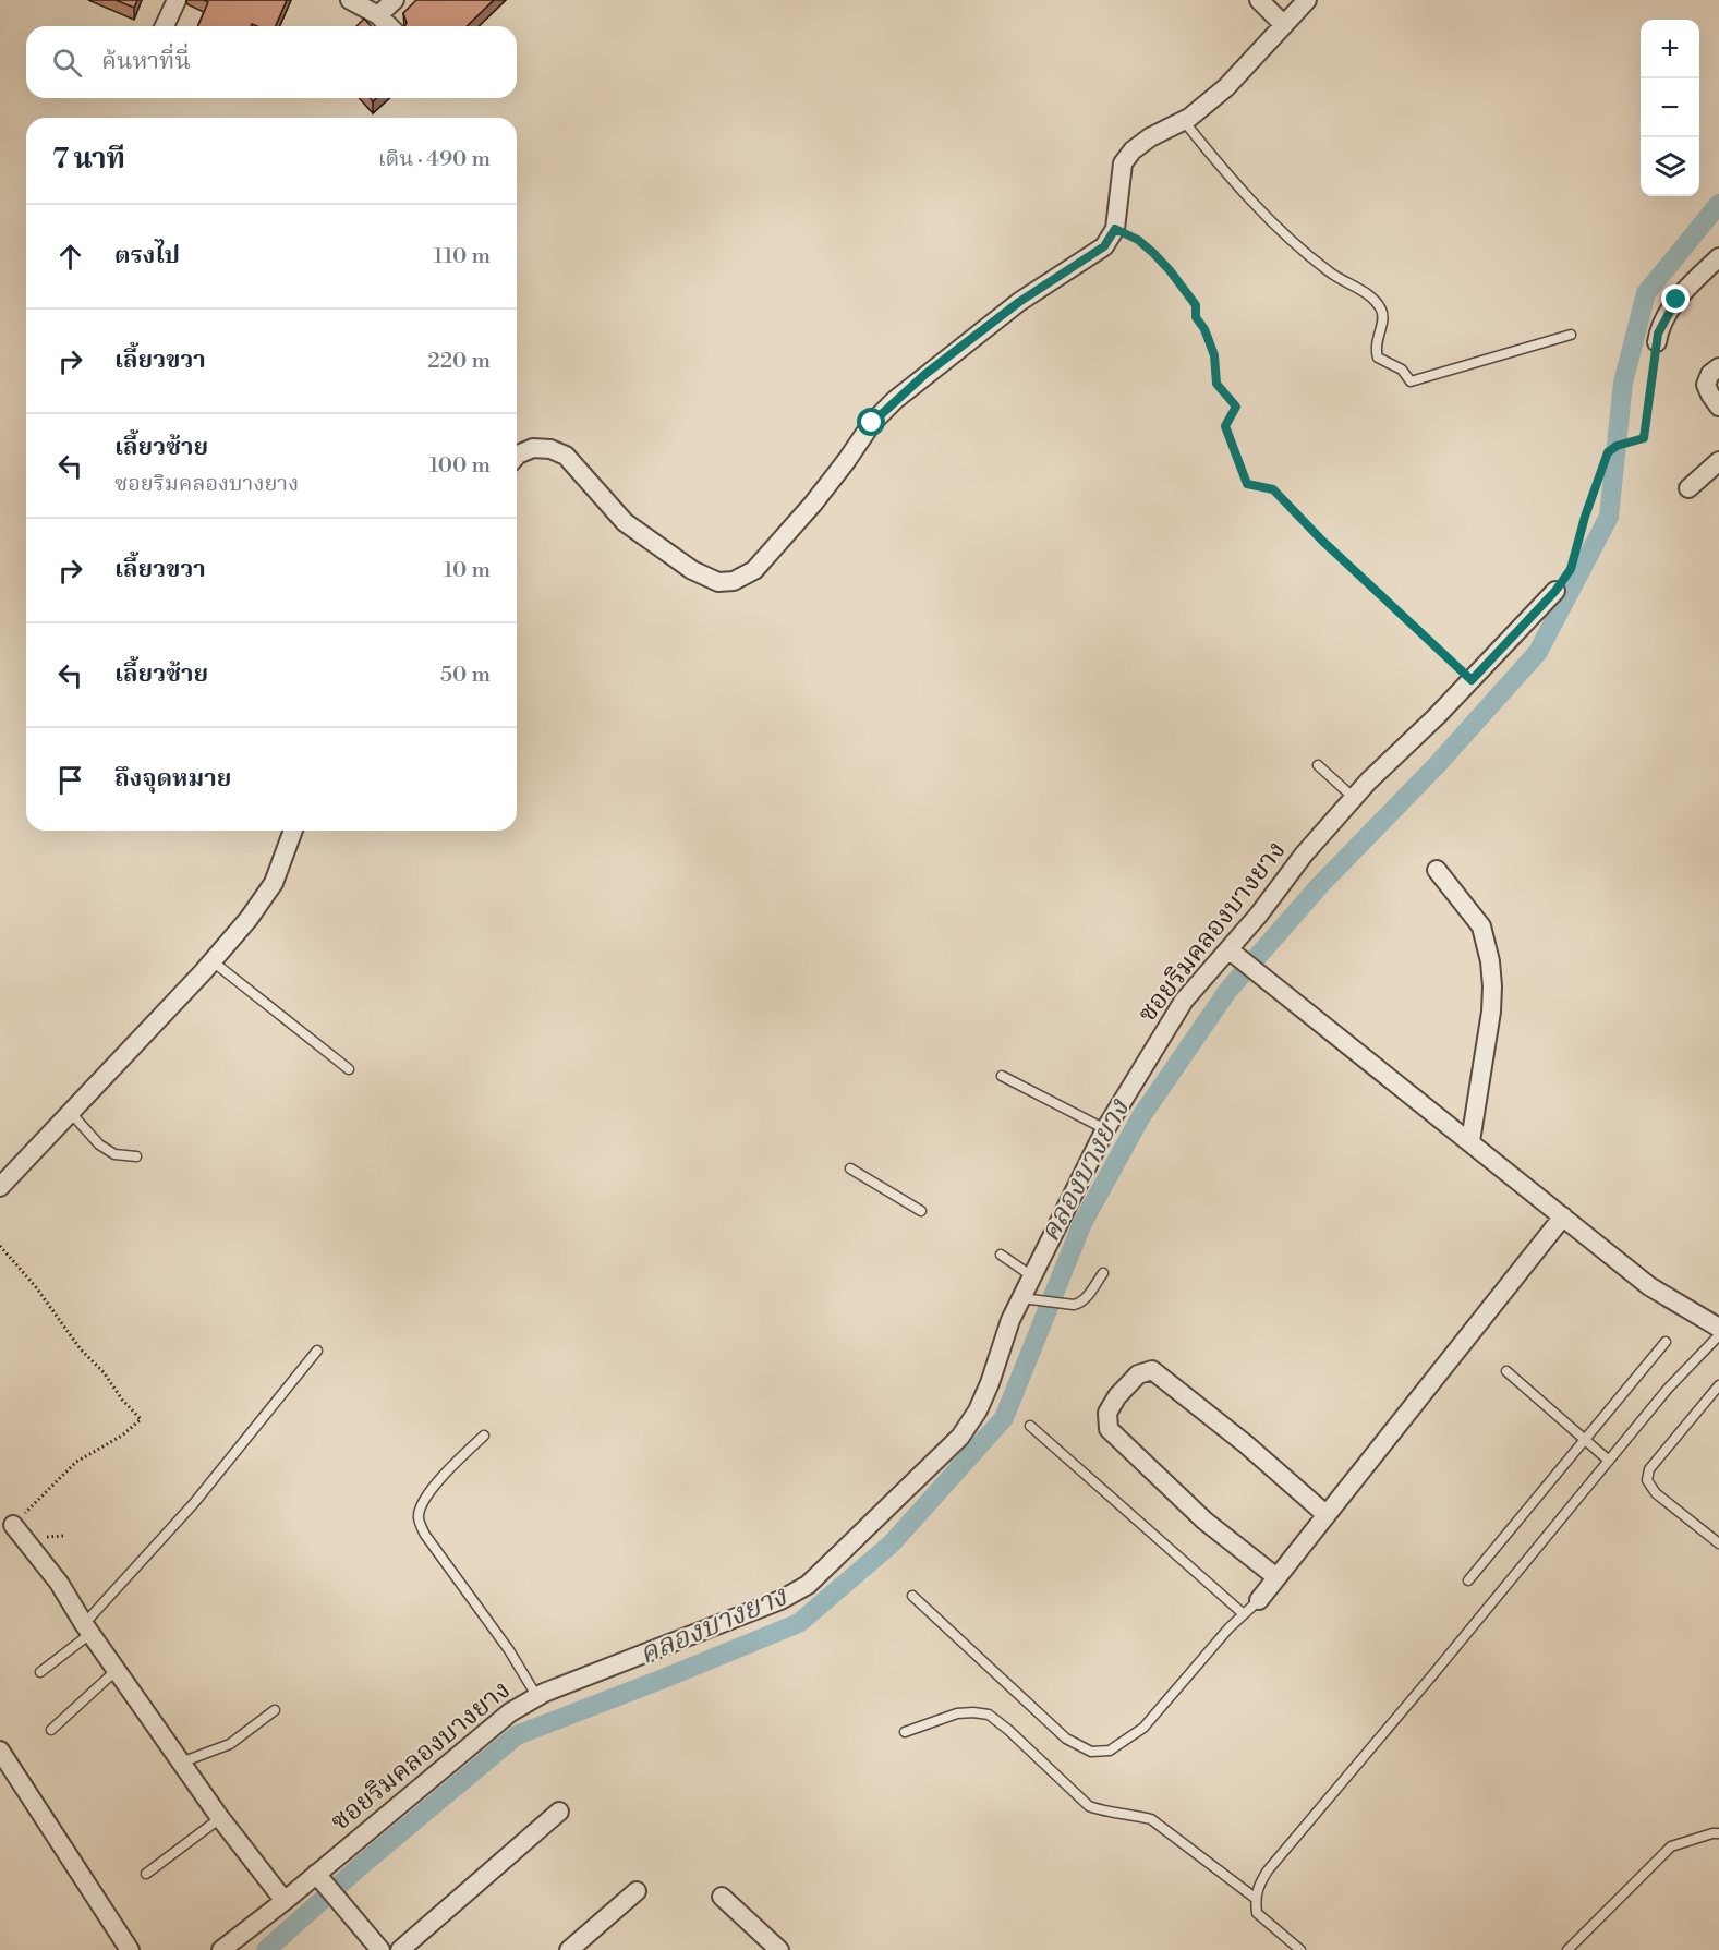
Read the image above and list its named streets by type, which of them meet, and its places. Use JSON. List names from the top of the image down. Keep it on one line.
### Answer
{"streets":{"street":["ซอยริมคลองบางยาง"]},"water":["คลองบางยาง"],"page":{"map_buttons":["+","−"],"search":"ค้นหาที่นี่","heading":["7 นาที","เดิน · 490 m"],"list":[["ตรงไป","110 m"],["เลี้ยวขวา","220 m"],["เลี้ยวซ้าย","ซอยริมคลองบางยาง","100 m"],["เลี้ยวขวา","10 m"],["เลี้ยวซ้าย","50 m"],"ถึงจุดหมาย"]}}
